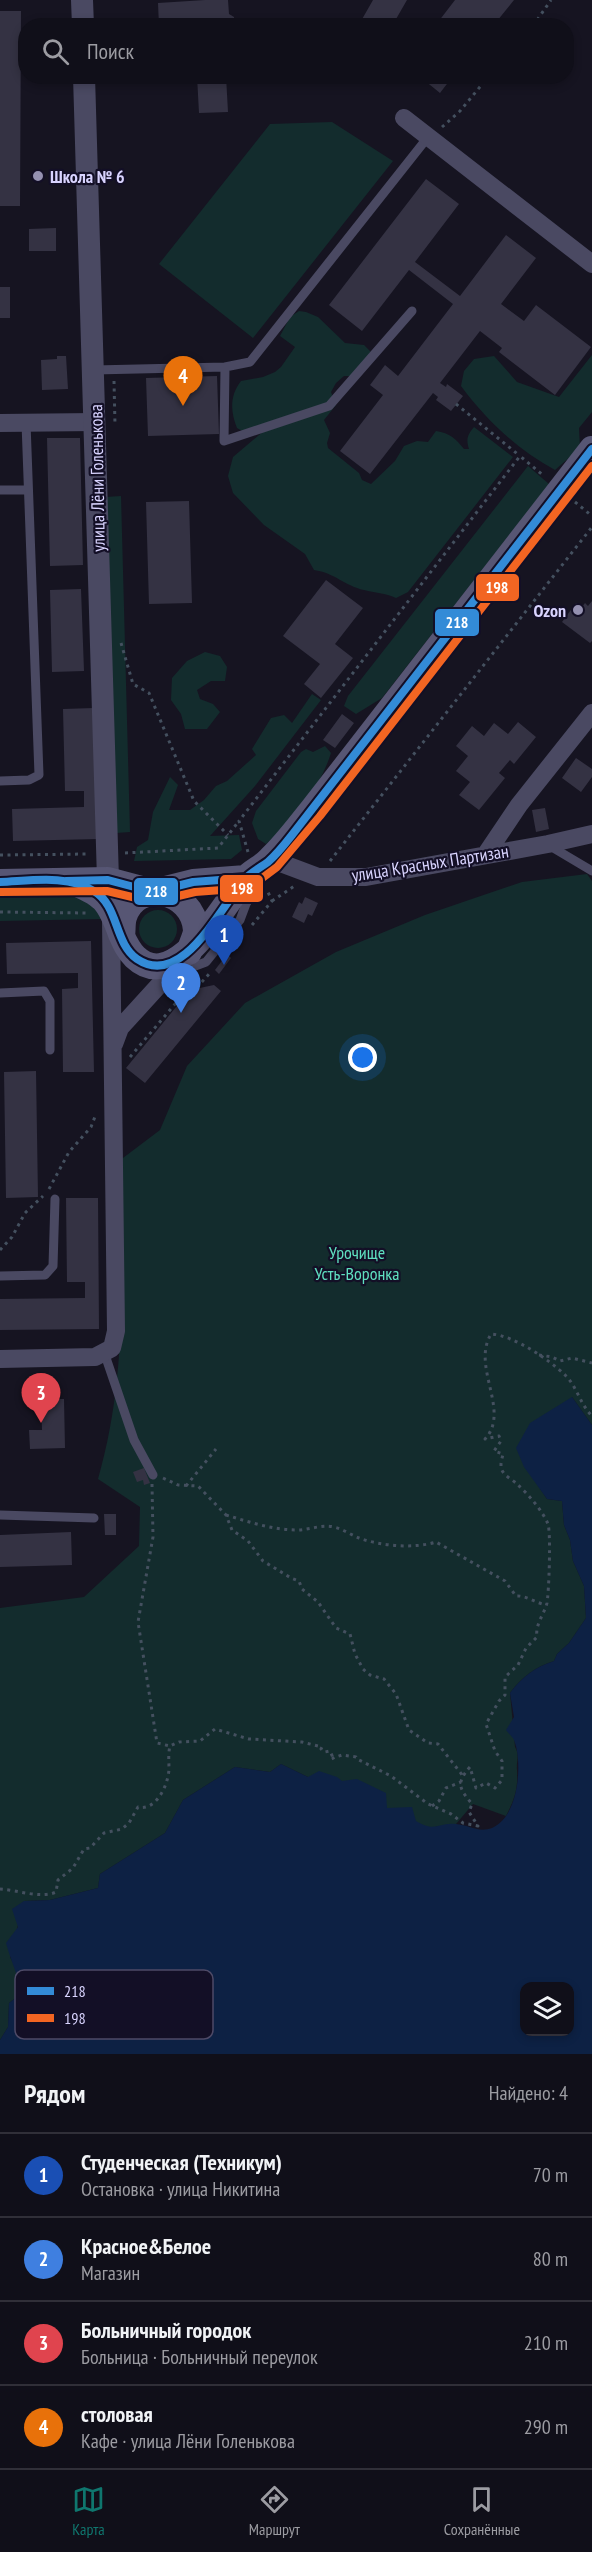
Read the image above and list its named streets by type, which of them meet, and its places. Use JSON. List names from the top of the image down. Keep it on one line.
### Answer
{"streets":{"street":["улица Лёни Голенькова","улица Красных Партизан"]},"parks":["Урочище Усть-Воронка"],"places":["Школа № 6","Ozon"],"lines":["transit line 218","transit line 198"],"legend":["218","198"],"page":{"search":"Поиск","pins":["4","1","2","3"],"heading":["Рядом","Найдено: 4"],"list":[{"mark":"1","name":"Студенческая (Техникум)","note":"Остановка · улица Никитина","value":"70 m"},{"mark":"2","name":"Красное&Белое","note":"Магазин","value":"80 m"},{"mark":"3","name":"Больничный городок","note":"Больница · Больничный переулок","value":"210 m"},{"mark":"4","name":"столовая","note":"Кафе · улица Лёни Голенькова","value":"290 m"}],"nav":["Карта","Маршрут","Сохранённые"]}}
